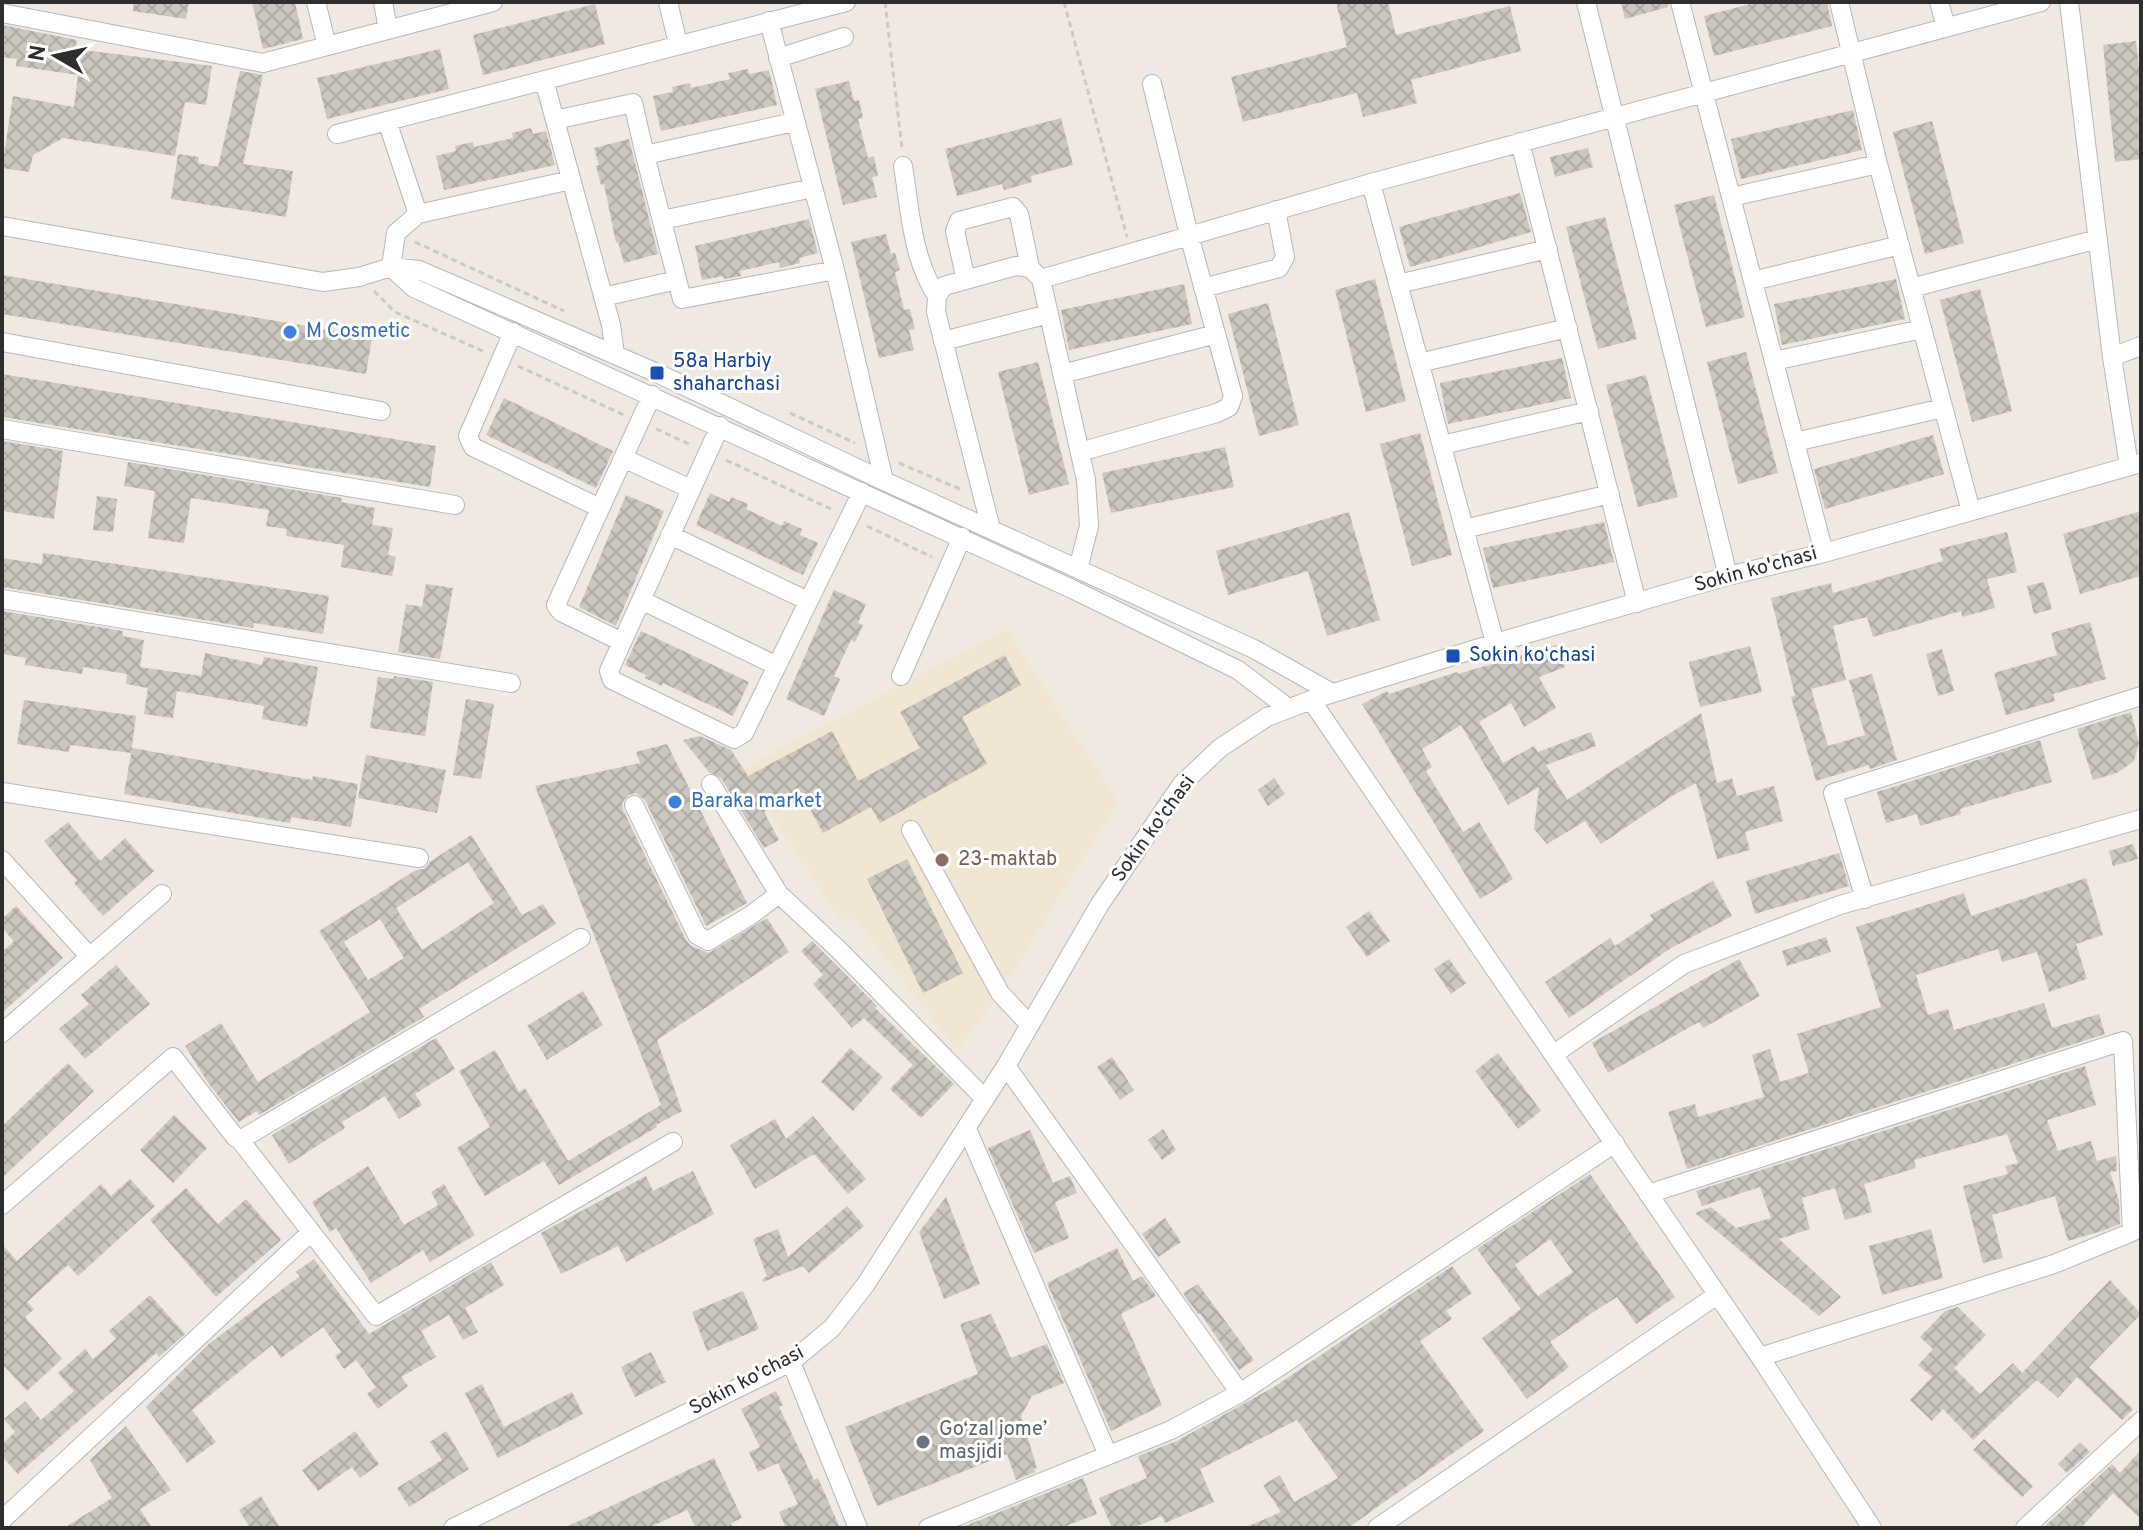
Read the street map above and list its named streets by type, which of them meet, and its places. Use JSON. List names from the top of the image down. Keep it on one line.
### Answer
{"streets":{"street":["Sokin ko'chasi"]},"places":{"other":["M Cosmetic","Baraka market","23-maktab","Go‘zal jome’ masjidi"],"transit":["58a Harbiy shaharchasi","Sokin koʻchasi"]},"north":"left"}
